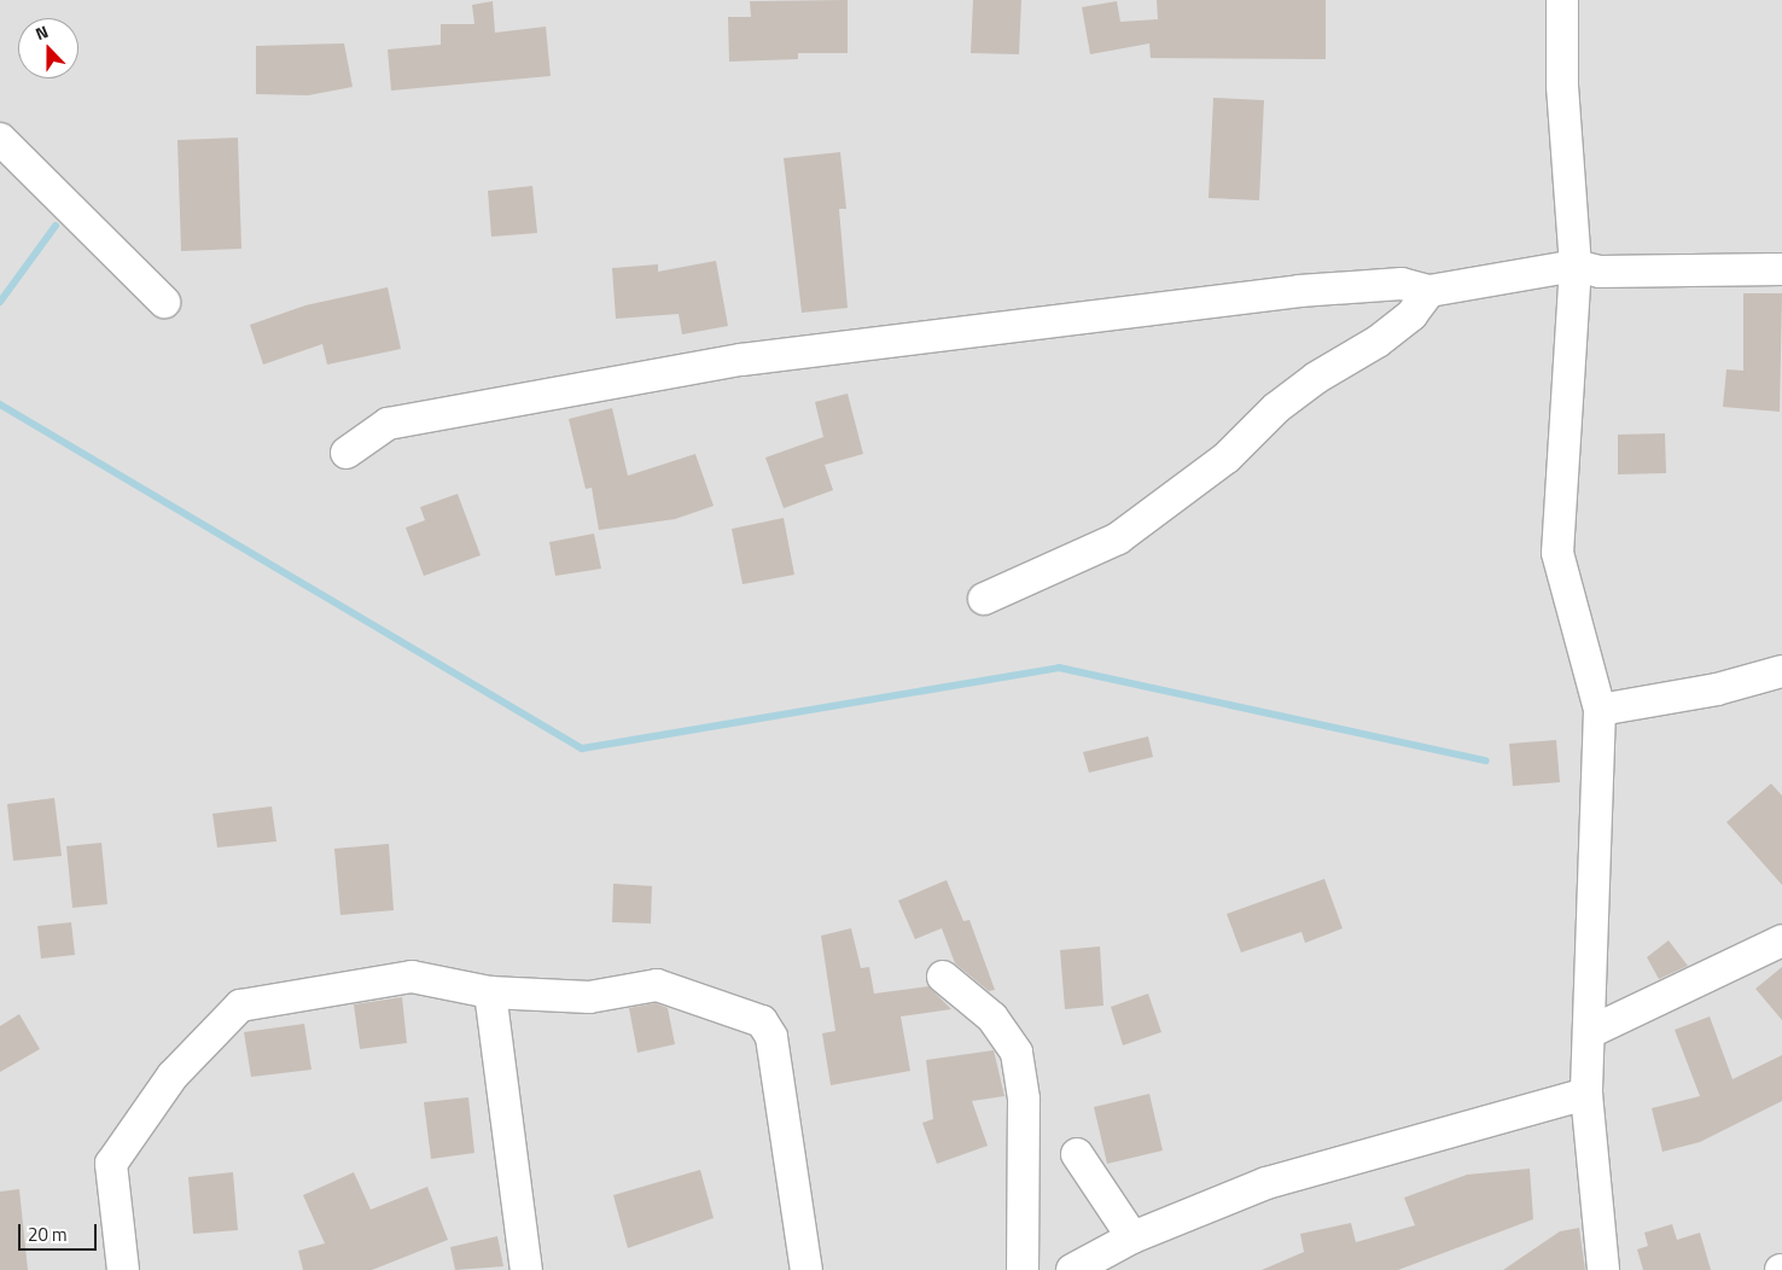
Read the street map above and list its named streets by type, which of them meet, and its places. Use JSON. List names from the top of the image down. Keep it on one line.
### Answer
{"scale_bar":"20 m","north":"top"}
